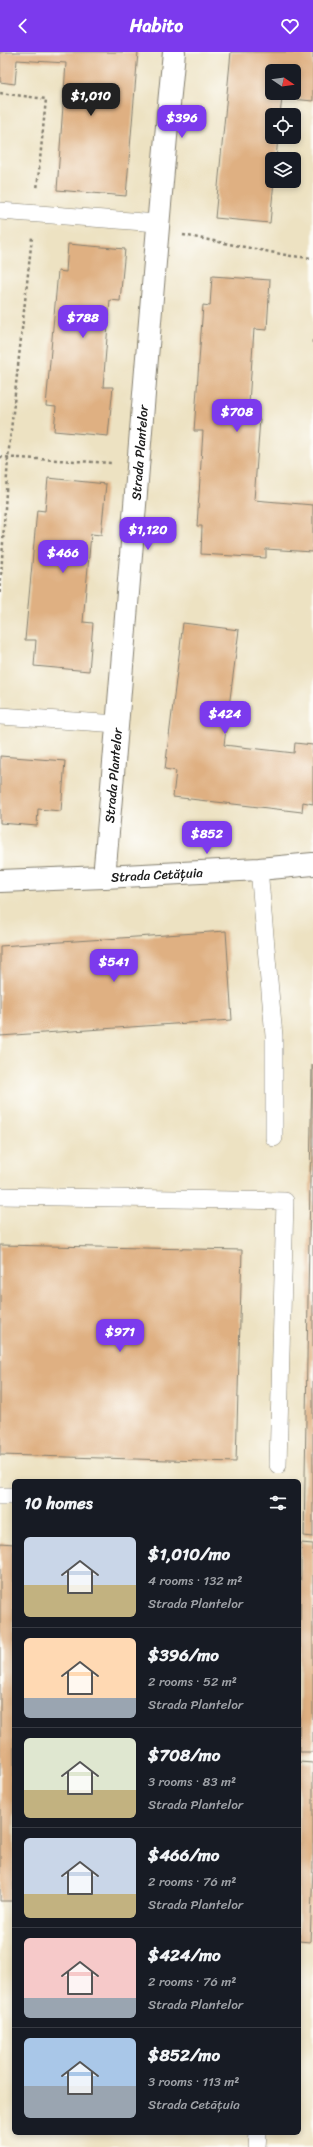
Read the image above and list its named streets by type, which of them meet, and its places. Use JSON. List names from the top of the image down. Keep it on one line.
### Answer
{"streets":{"street":["Strada Plantelor","Strada Cetățuia"]},"crossings":[["Strada Plantelor","Strada Cetățuia"]],"north":"right","page":{"header":"Habito","price":["$1,010","$396","$788","$708","$1,120","$466","$424","$852","$541","$971"],"heading":"10 homes","list":[{"name":"$1,010/mo","note":"4 rooms · 132 m² · Strada Plantelor"},{"name":"$396/mo","note":"2 rooms · 52 m² · Strada Plantelor"},{"name":"$708/mo","note":"3 rooms · 83 m² · Strada Plantelor"},{"name":"$466/mo","note":"2 rooms · 76 m² · Strada Plantelor"},{"name":"$424/mo","note":"2 rooms · 76 m² · Strada Plantelor"},{"name":"$852/mo","note":"3 rooms · 113 m² · Strada Cetățuia"}]}}
